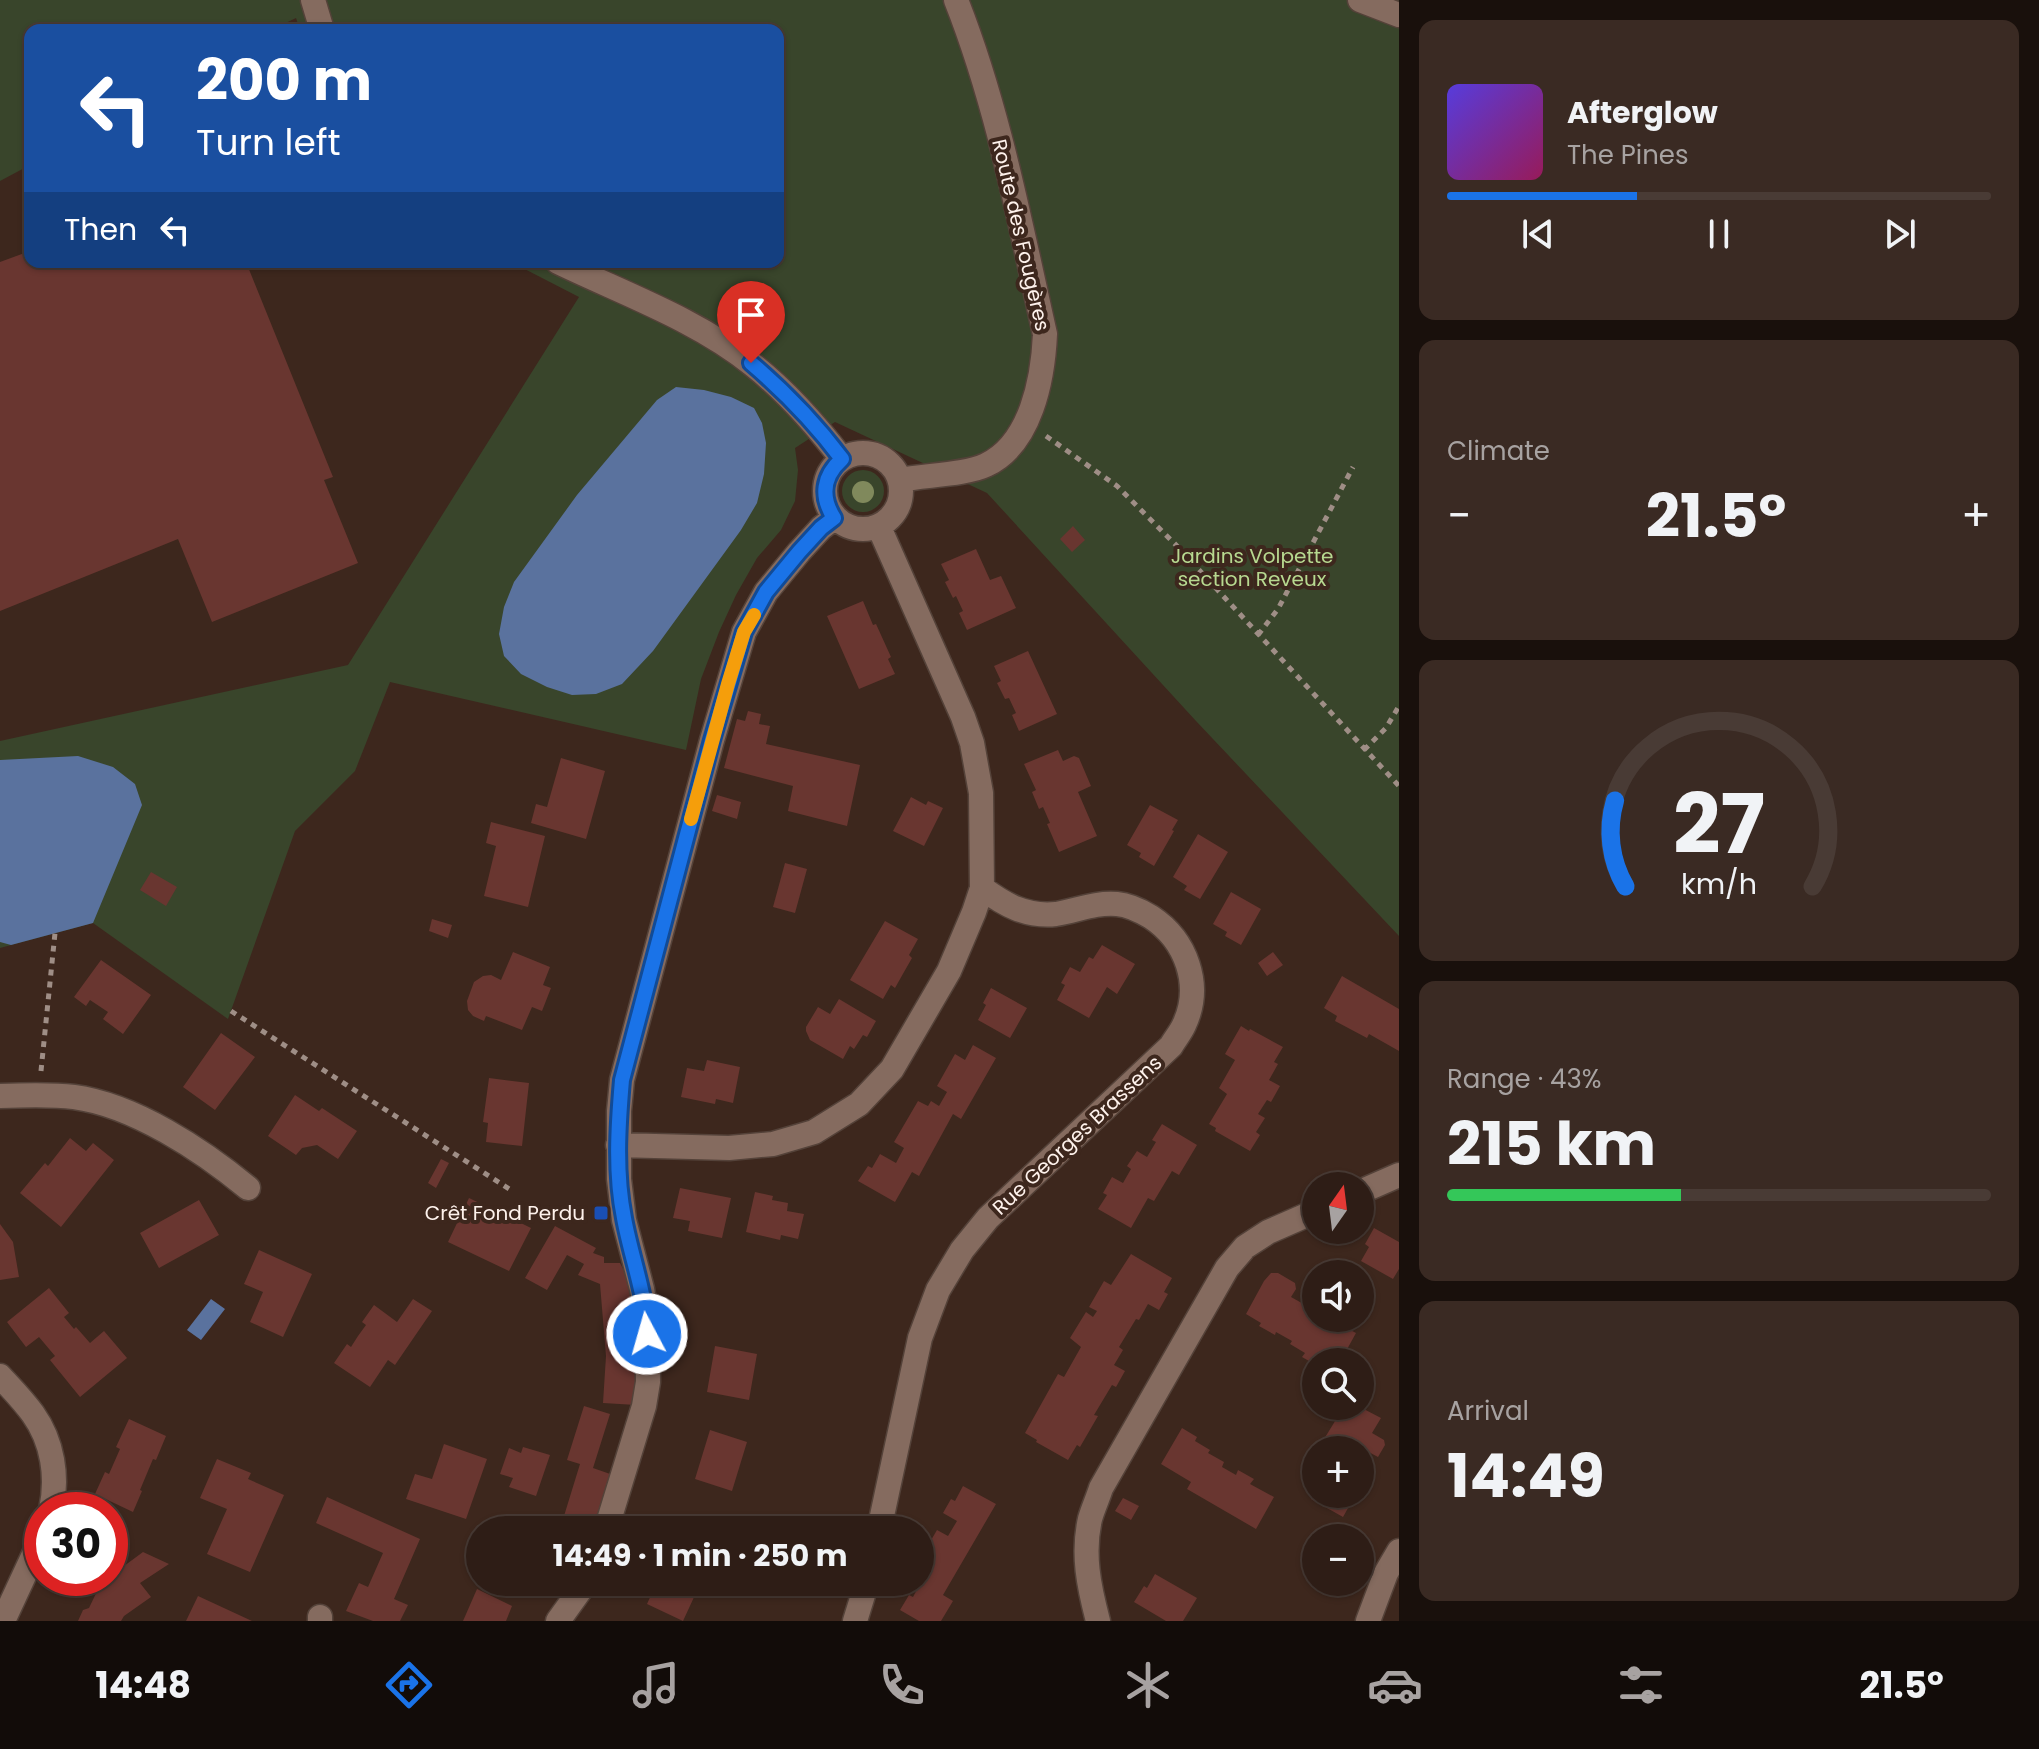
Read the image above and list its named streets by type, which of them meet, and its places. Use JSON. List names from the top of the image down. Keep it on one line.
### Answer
{"streets":{"street":["Route des Fougères","Rue Georges Brassens"]},"parks":["Jardins Volpette section Reveux"],"places":{"transit":["Crêt Fond Perdu"]},"north":"top","page":{"turn":["200 m","Turn left"],"song":["Afterglow","The Pines"],"then":"Then","tile":["Climate",["Range · 43%","215 km"],["Arrival","14:49"]],"heat":["−","21.5°","+"],"map_buttons":["+","−"],"limit":"30","trip":"14:49 · 1 min · 250 m","tabs":["14:48","21.5°"],"gauge":["27","km/h"]}}
